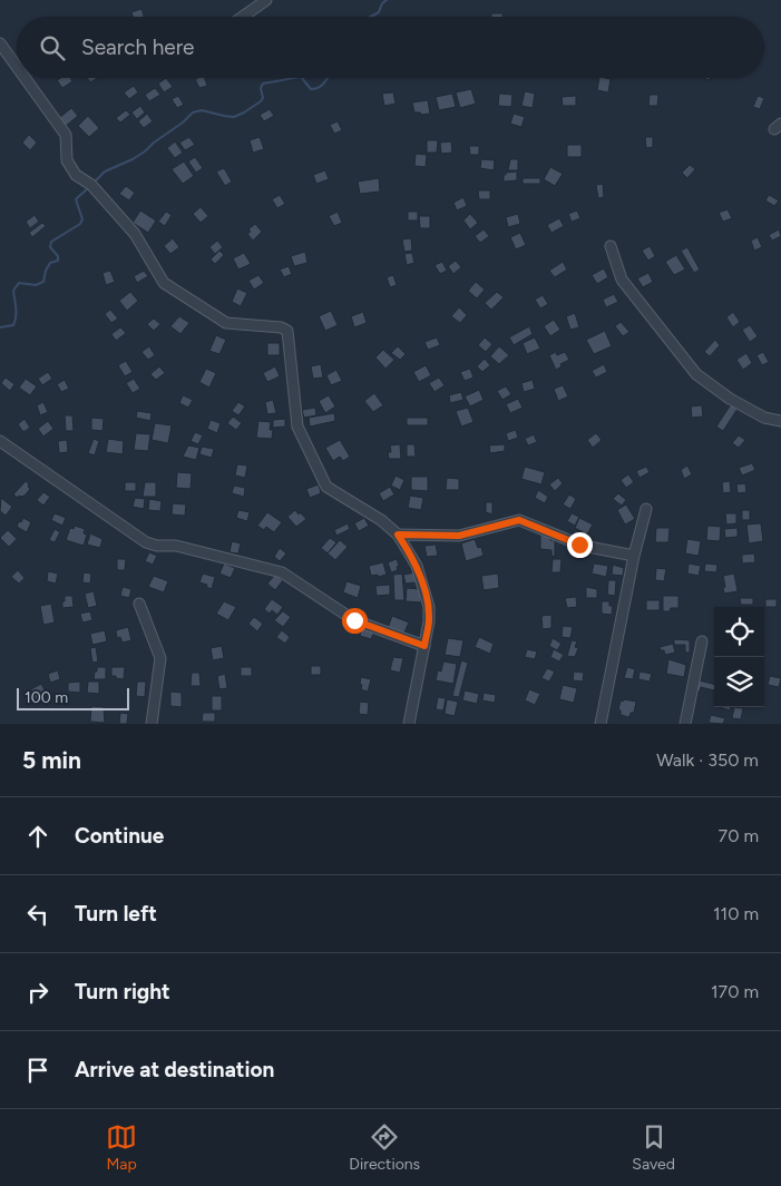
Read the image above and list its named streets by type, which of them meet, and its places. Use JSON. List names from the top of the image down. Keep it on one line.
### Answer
{"scale_bar":"100 m","page":{"search":"Search here","scale":"100 m","heading":["5 min","Walk · 350 m"],"list":[["Continue","70 m"],["Turn left","110 m"],["Turn right","170 m"],"Arrive at destination"],"nav":["Map","Directions","Saved"]}}
